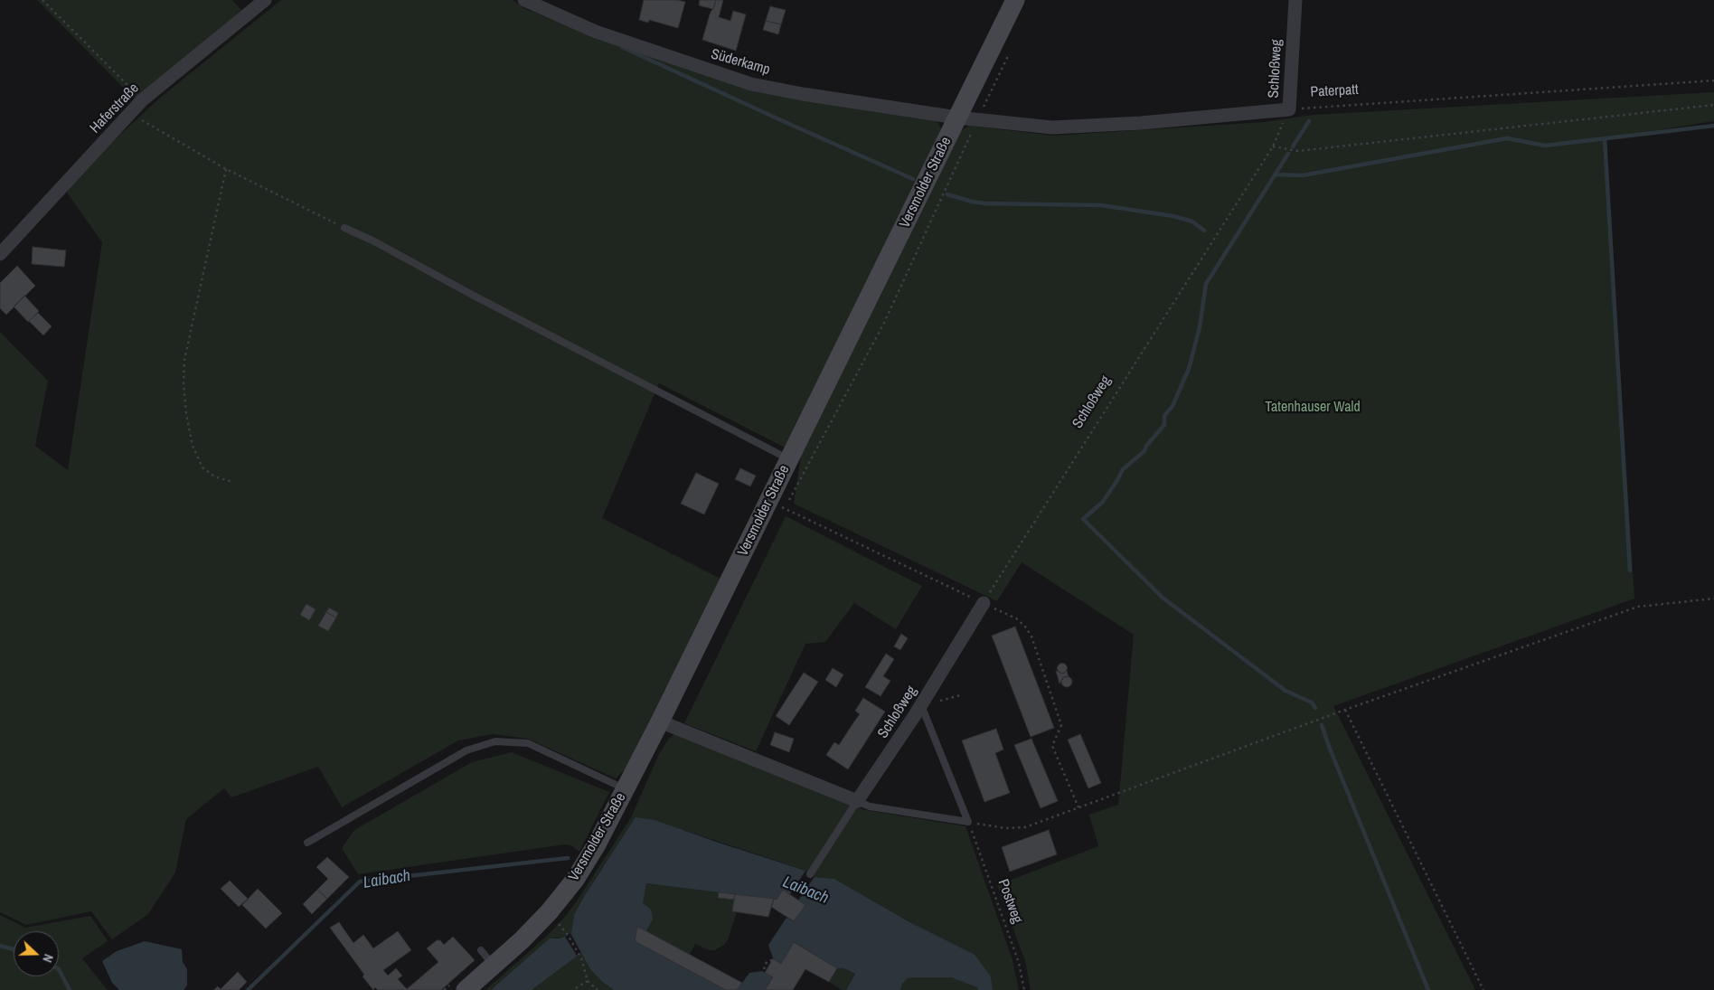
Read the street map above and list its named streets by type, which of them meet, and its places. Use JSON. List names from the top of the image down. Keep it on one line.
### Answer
{"streets":{"main road":["Versmolder Straße"],"street":["Süderkamp","Schloßweg","Haferstraße"],"path":["Paterpatt","Postweg"]},"crossings":[["Süderkamp","Versmolder Straße"],["Schloßweg","Paterpatt"]],"water":["Laibach"],"parks":["Tatenhauser Wald"],"north":"right"}
